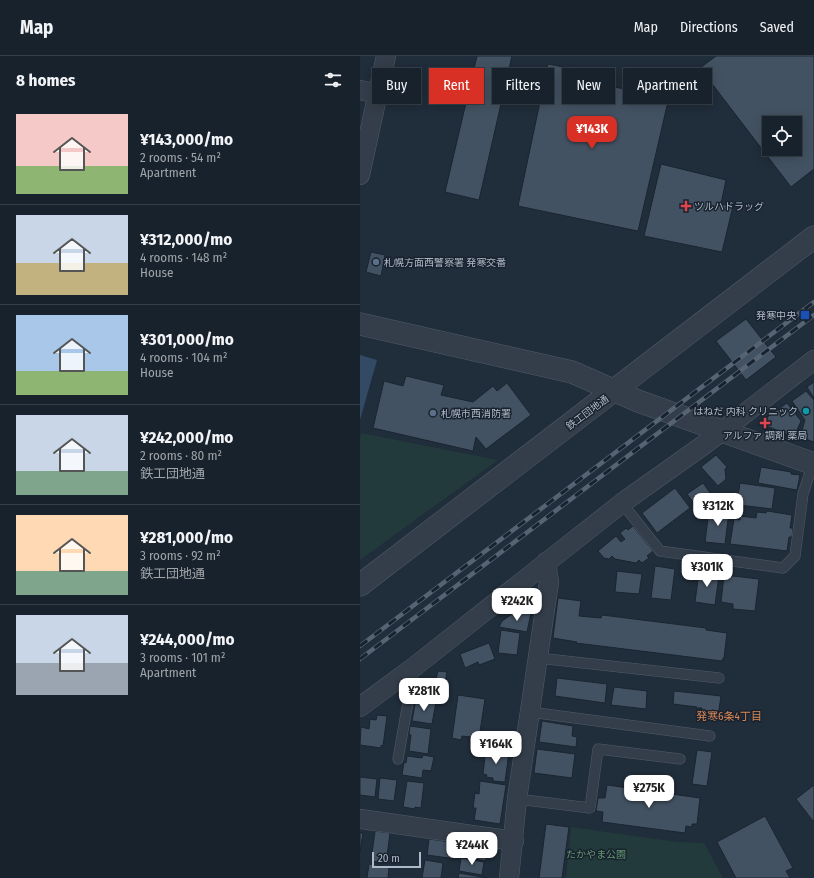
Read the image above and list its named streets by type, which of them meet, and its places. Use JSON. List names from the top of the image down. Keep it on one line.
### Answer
{"streets":{"street":["鉄工団地通"]},"districts":["発寒6条4丁目"],"parks":["たかやま公園"],"places":{"health":["ツルハドラッグ","アルファ 調剤 薬局"],"other":["札幌方面西警察署 発寒交番","はねだ 内科 クリニック","札幌市西消防署"],"transit":["発寒中央"]},"scale_bar":"20 m","page":{"header":"Map","nav":["Map","Directions","Saved"],"heading":"8 homes","chip":["Buy","Rent","Filters","New","Apartment"],"list":[{"name":"¥143,000/mo","note":"2 rooms · 54 m² · Apartment"},{"name":"¥312,000/mo","note":"4 rooms · 148 m² · House"},{"name":"¥301,000/mo","note":"4 rooms · 104 m² · House"},{"name":"¥242,000/mo","note":"2 rooms · 80 m² · 鉄工団地通"},{"name":"¥281,000/mo","note":"3 rooms · 92 m² · 鉄工団地通"},{"name":"¥244,000/mo","note":"3 rooms · 101 m² · Apartment"}],"price":["¥143K","¥312K","¥301K","¥242K","¥281K","¥164K","¥275K","¥244K"],"scale":"20 m"}}
